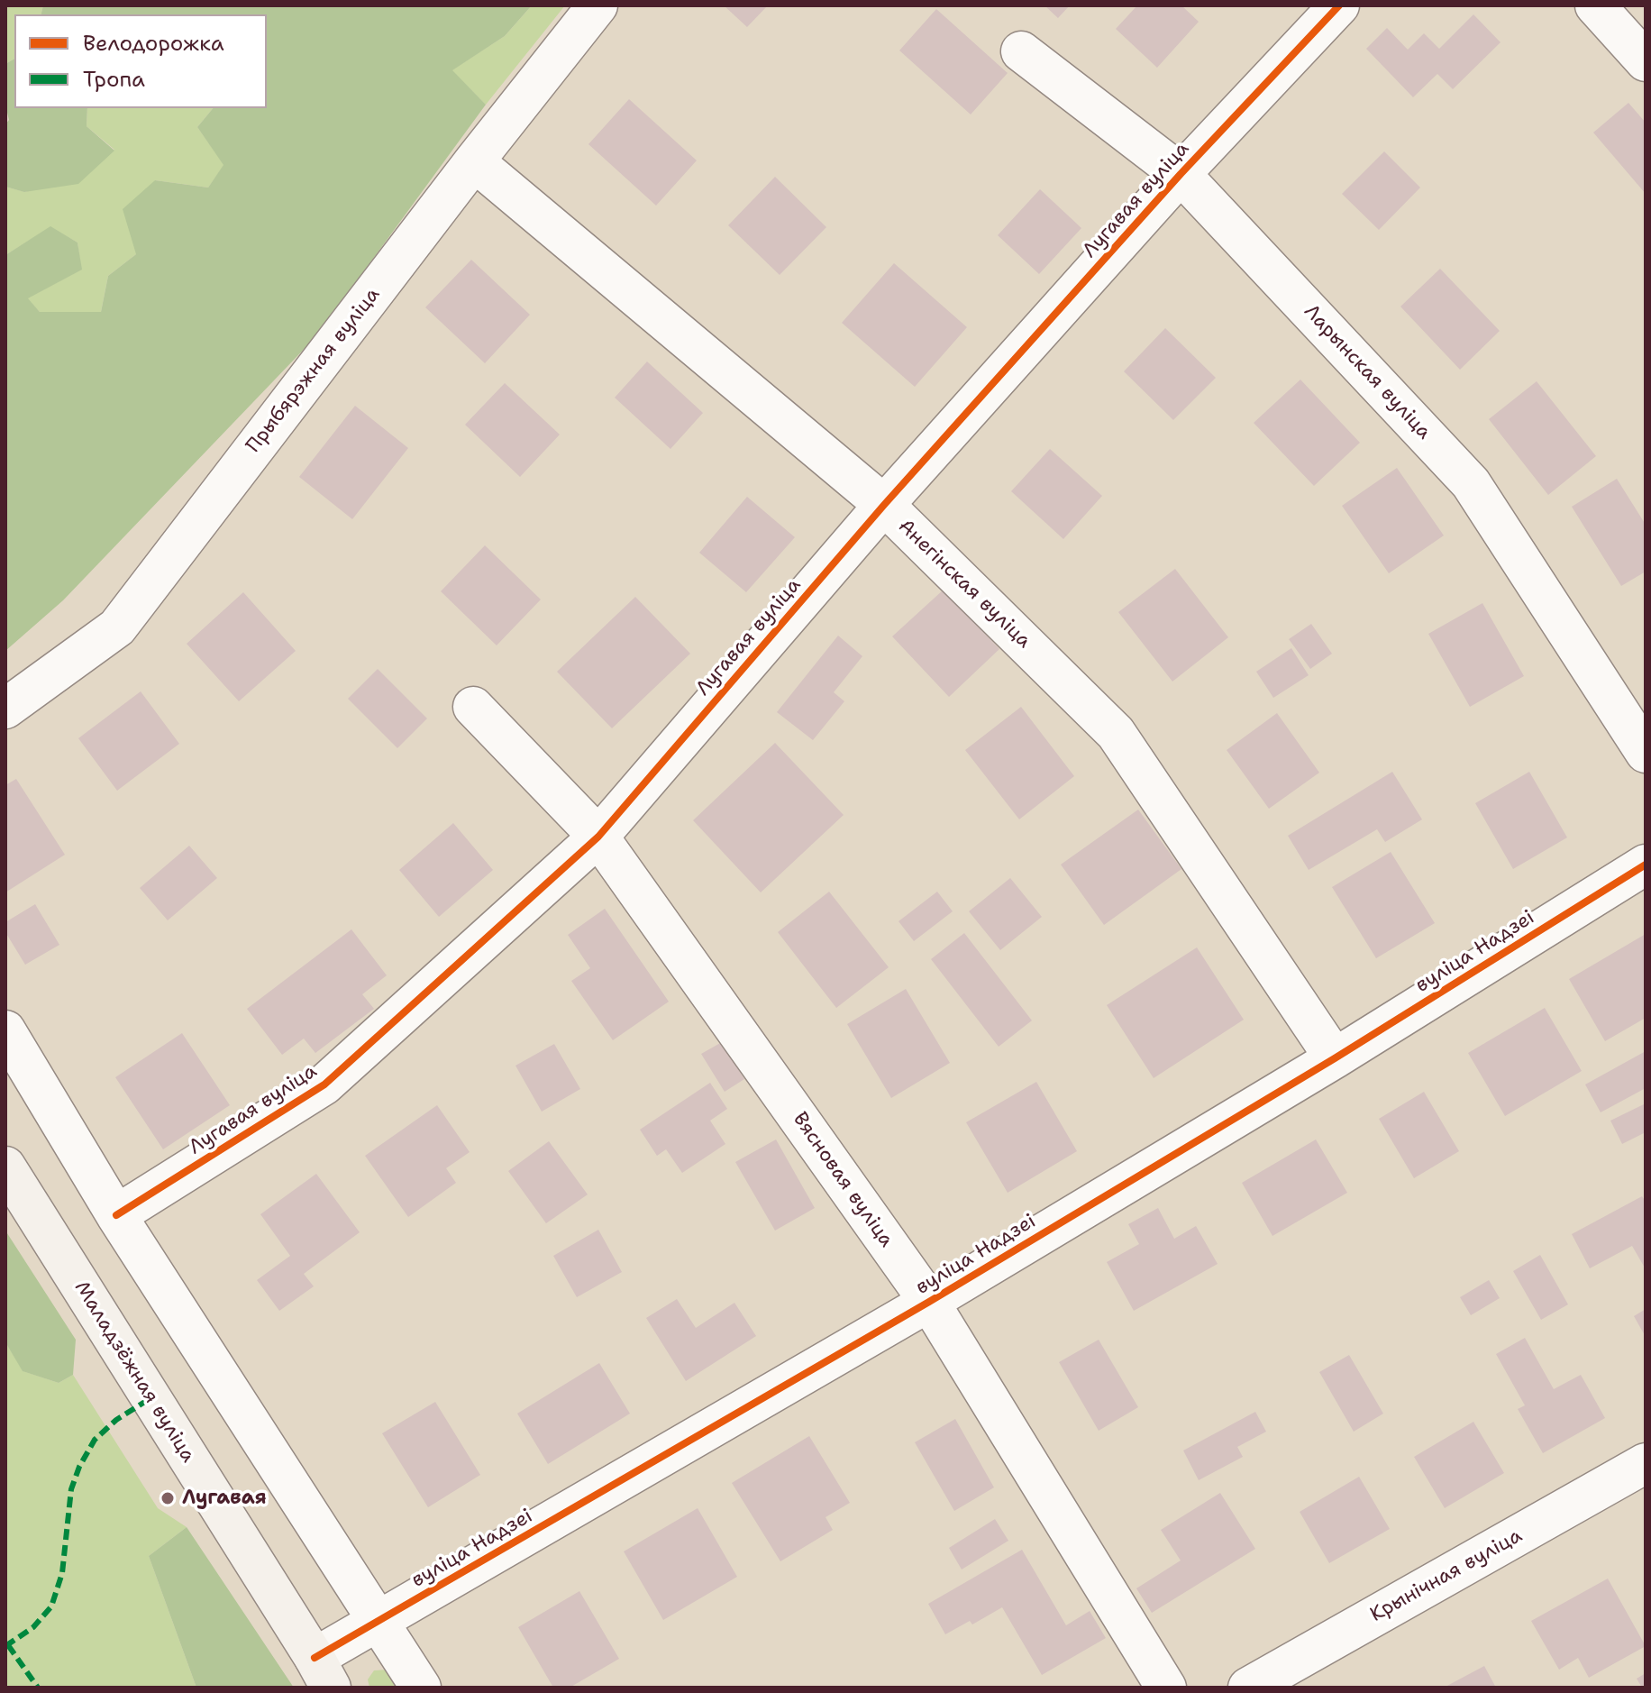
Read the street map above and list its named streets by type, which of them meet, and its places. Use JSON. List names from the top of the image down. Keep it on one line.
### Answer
{"streets":{"main road":["Маладзёжная вуліца"],"street":["Лугавая вуліца","Прыбярэжная вуліца","Ларынская вуліца","Анегінская вуліца","вуліца Надзеі","Вясновая вуліца","Крынічная вуліца"]},"crossings":[["Лугавая вуліца","Ларынская вуліца"],["Лугавая вуліца","Анегінская вуліца"],["Лугавая вуліца","Вясновая вуліца"],["Прыбярэжная вуліца","Анегінская вуліца"],["Анегінская вуліца","вуліца Надзеі"],["вуліца Надзеі","Вясновая вуліца"],["вуліца Надзеі","Маладзёжная вуліца"]],"places":["Лугавая"],"legend":["Велодорожка","Тропа"]}
